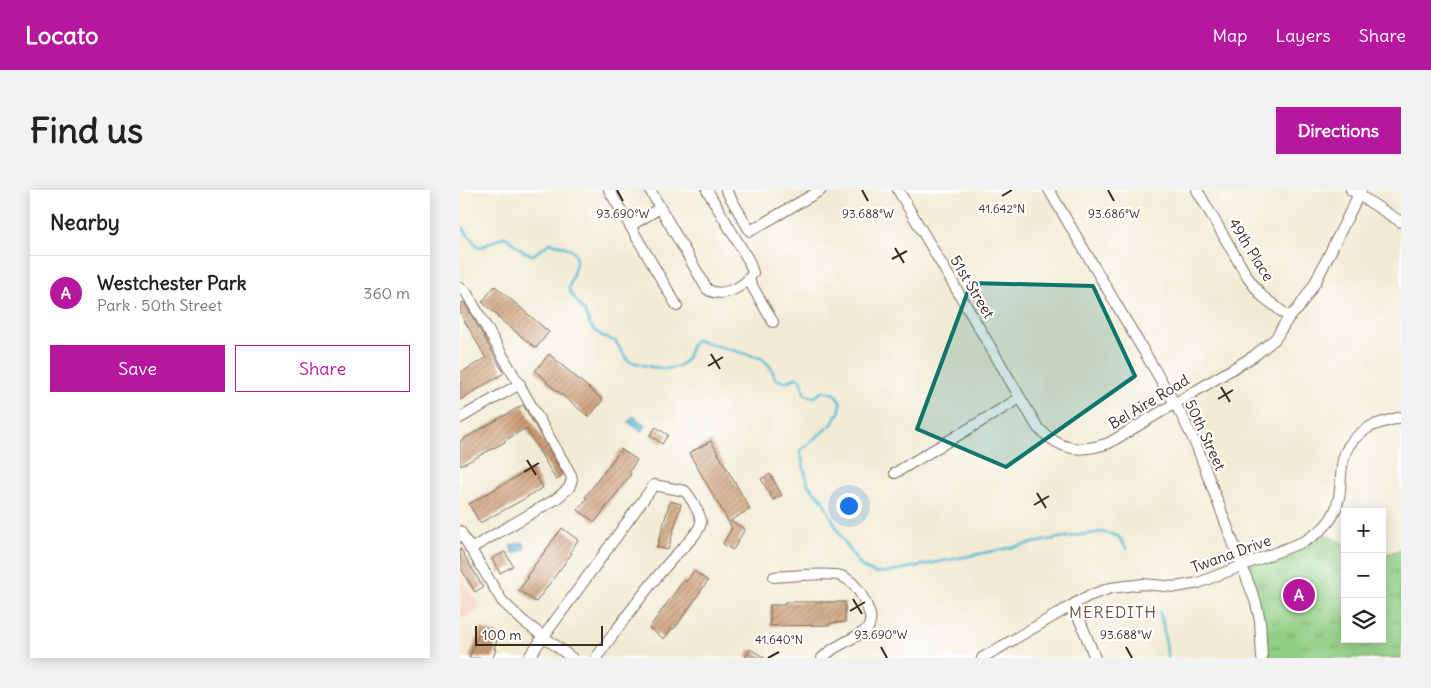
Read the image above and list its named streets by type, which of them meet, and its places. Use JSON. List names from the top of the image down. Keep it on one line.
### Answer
{"streets":{"street":["49th Place","51st Street","Bel Aire Road","50th Street","Twana Drive"]},"crossings":[["49th Place","Bel Aire Road"],["51st Street","Bel Aire Road"],["Bel Aire Road","50th Street"],["50th Street","Twana Drive"]],"districts":["MEREDITH"],"scale_bar":"100 m","page":{"header":"Locato","nav":["Map","Layers","Share"],"buttons":["Directions",["Save","Share"]],"title":"Find us","heading":"Nearby","list":[{"mark":"A","name":"Westchester Park","note":"Park · 50th Street","value":"360 m"}],"map_buttons":["+","−"],"pins":"A","scale":"100 m"},"coordinates":["41.642°N","93.690°W","93.688°W","93.686°W","41.640°N"]}
